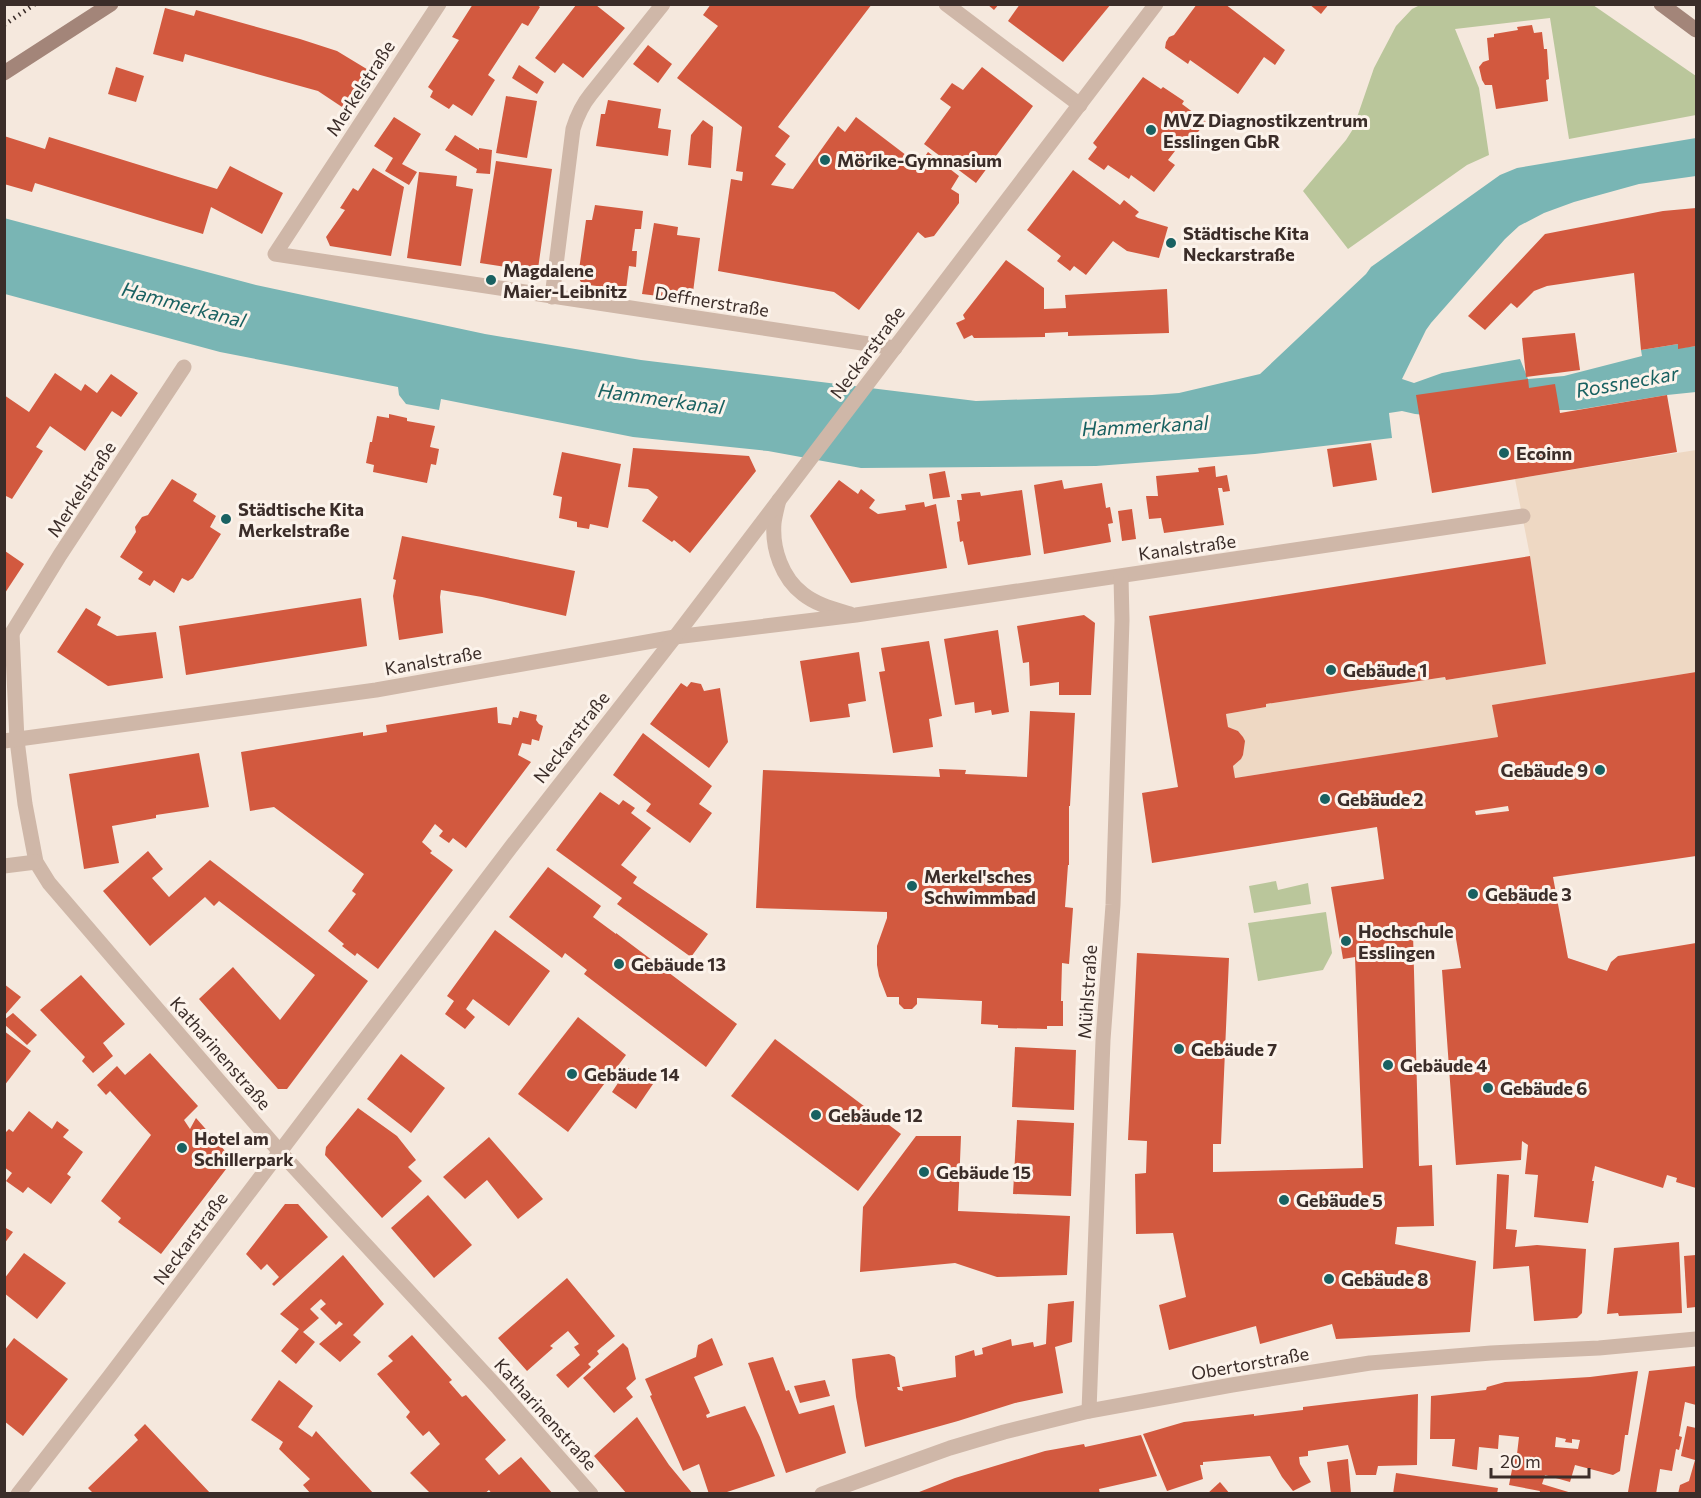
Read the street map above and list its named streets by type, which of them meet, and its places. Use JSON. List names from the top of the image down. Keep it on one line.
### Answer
{"streets":{"street":["Merkelstraße","Deffnerstraße","Neckarstraße","Kanalstraße","Mühlstraße","Katharinenstraße","Obertorstraße"]},"crossings":[["Merkelstraße","Deffnerstraße"],["Merkelstraße","Katharinenstraße"],["Deffnerstraße","Neckarstraße"],["Neckarstraße","Kanalstraße"],["Neckarstraße","Katharinenstraße"],["Kanalstraße","Mühlstraße"],["Kanalstraße","Katharinenstraße"],["Mühlstraße","Obertorstraße"]],"water":["Hammerkanal","Rossneckar"],"places":["MVZ Diagnostikzentrum Esslingen GbR","Mörike-Gymnasium","Städtische Kita Neckarstraße","Magdalene Maier-Leibnitz","Ecoinn","Städtische Kita Merkelstraße","Gebäude 1","Gebäude 9","Gebäude 2","Merkel'sches Schwimmbad","Gebäude 3","Hochschule Esslingen","Gebäude 13","Gebäude 7","Gebäude 4","Gebäude 14","Gebäude 6","Gebäude 12","Hotel am Schillerpark","Gebäude 15","Gebäude 5","Gebäude 8"],"scale_bar":"20 m"}
